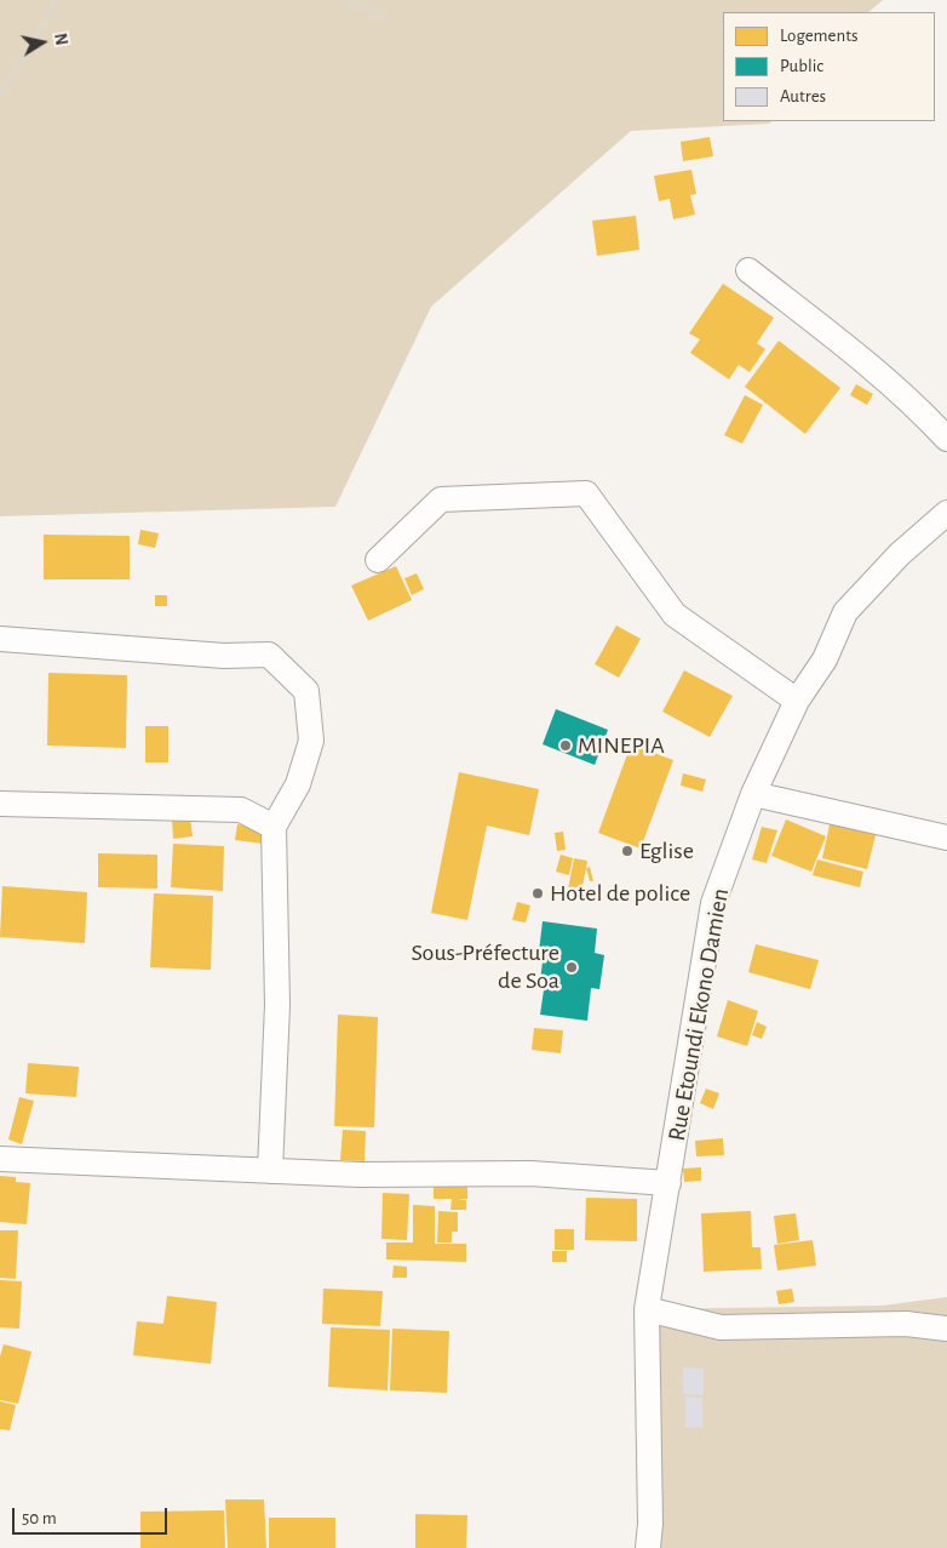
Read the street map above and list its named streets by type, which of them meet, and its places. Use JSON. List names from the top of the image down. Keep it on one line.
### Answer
{"streets":{"street":["Rue Etoundi Ekono Damien"]},"places":["MINEPIA","Eglise","Hotel de police","Sous-Préfecture de Soa"],"legend":["Logements","Public","Autres"],"scale_bar":"50 m","north":"right"}
